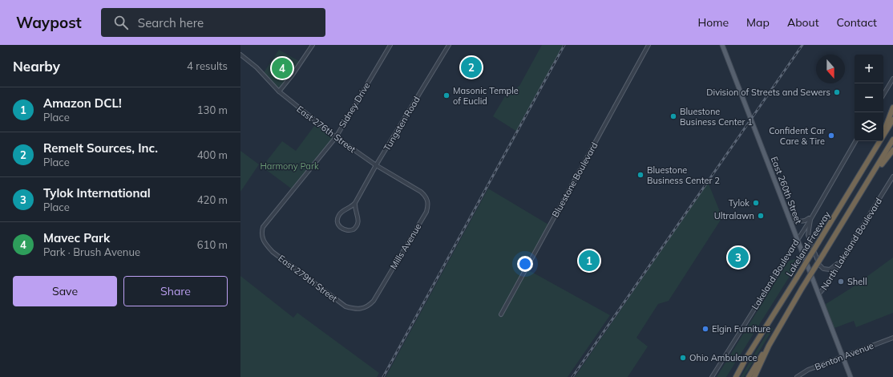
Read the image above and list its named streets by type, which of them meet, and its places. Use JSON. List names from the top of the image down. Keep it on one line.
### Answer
{"streets":{"highway":["Lakeland Freeway"],"main road":["East 260th Street"],"street":["Sidney Drive","Tungsten Road","East 276th Street","Bluestone Boulevard","North Lakeland Boulevard","Mills Avenue","Lakeland Boulevard","East 279th Street","Benton Avenue"]},"crossings":[["Sidney Drive","East 276th Street"],["Sidney Drive","East 279th Street"],["Tungsten Road","East 276th Street"],["East 276th Street","Mills Avenue"],["East 260th Street","North Lakeland Boulevard"],["East 260th Street","Lakeland Boulevard"],["East 260th Street","Benton Avenue"],["Mills Avenue","East 279th Street"]],"parks":["Harmony Park"],"places":["Division of Streets and Sewers","Masonic Temple of Euclid","Bluestone Business Center 1","Confident Car Care & Tire","Bluestone Business Center 2","Tylok","Ultralawn","Shell","Elgin Furniture","Ohio Ambulance"],"north":"bottom","page":{"header":"Waypost","search":"Search here","nav":["Home","Map","About","Contact"],"heading":["Nearby","4 results"],"map_buttons":["+","−"],"pins":["2","4","3","1"],"list":[{"mark":"1","name":"Amazon DCL!","note":"Place","value":"130 m"},{"mark":"2","name":"Remelt Sources, Inc.","note":"Place","value":"400 m"},{"mark":"3","name":"Tylok International","note":"Place","value":"420 m"},{"mark":"4","name":"Mavec Park","note":"Park · Brush Avenue","value":"610 m"}],"buttons":["Save","Share"]}}
